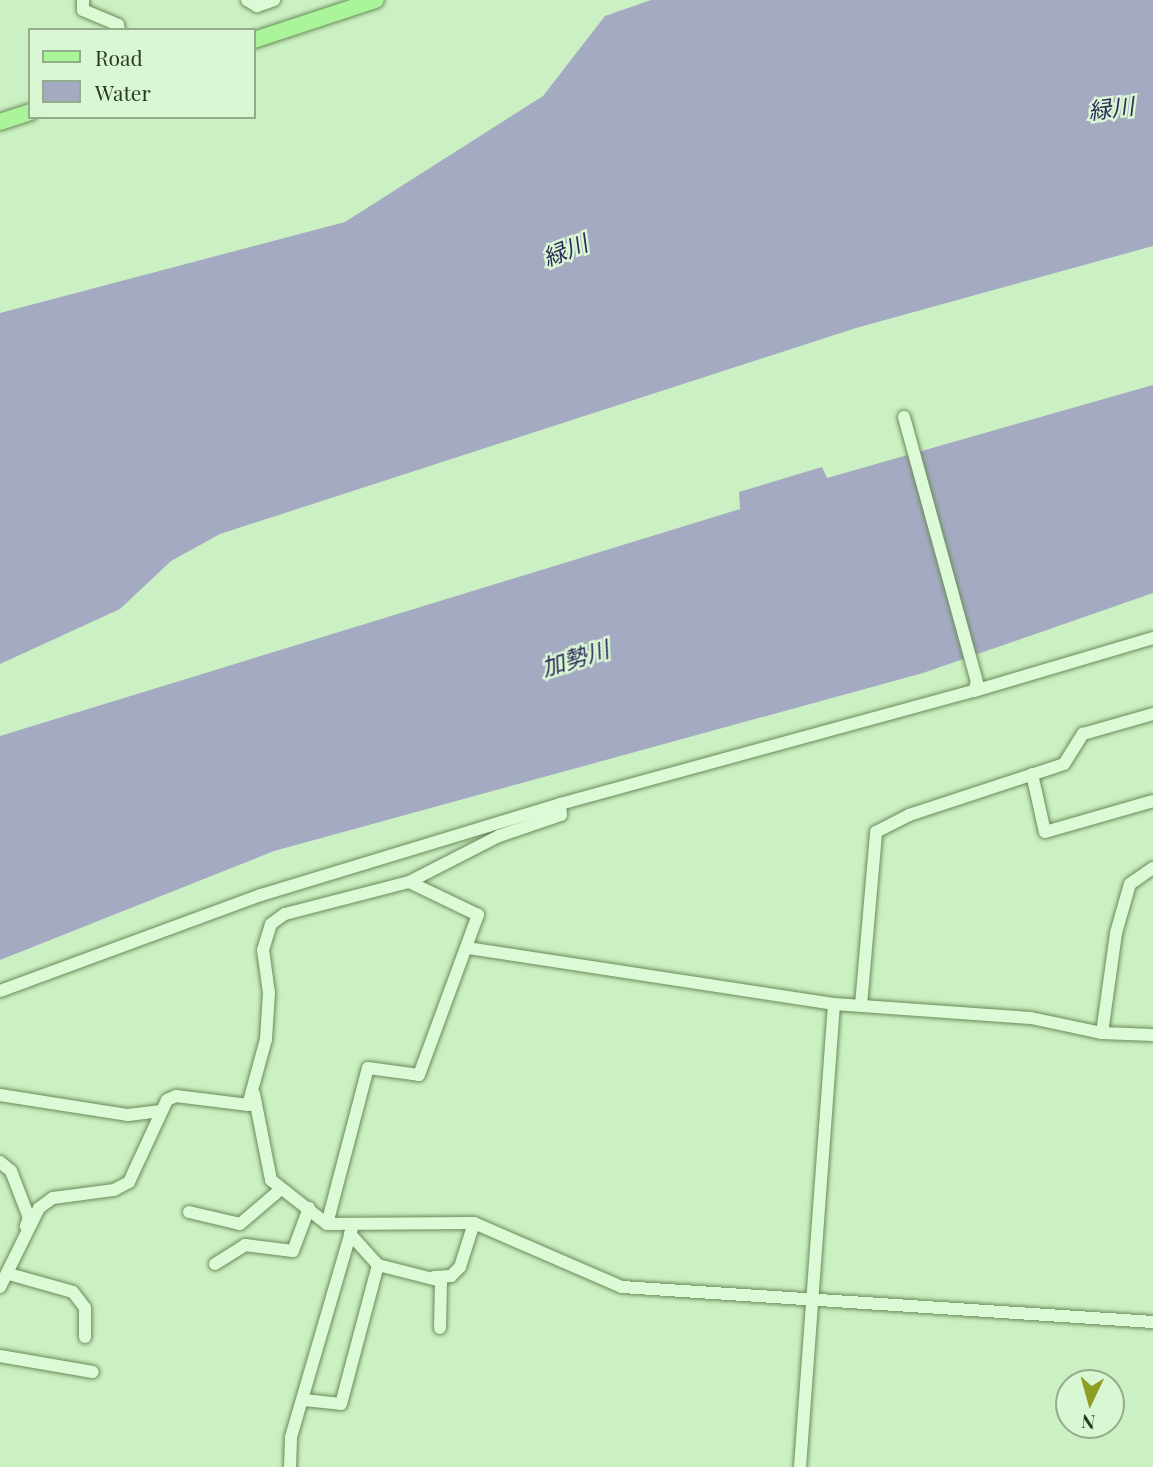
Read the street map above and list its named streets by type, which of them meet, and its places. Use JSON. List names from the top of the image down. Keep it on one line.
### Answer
{"water":["緑川","加勢川"],"legend":["Road","Water"],"north":"bottom"}
